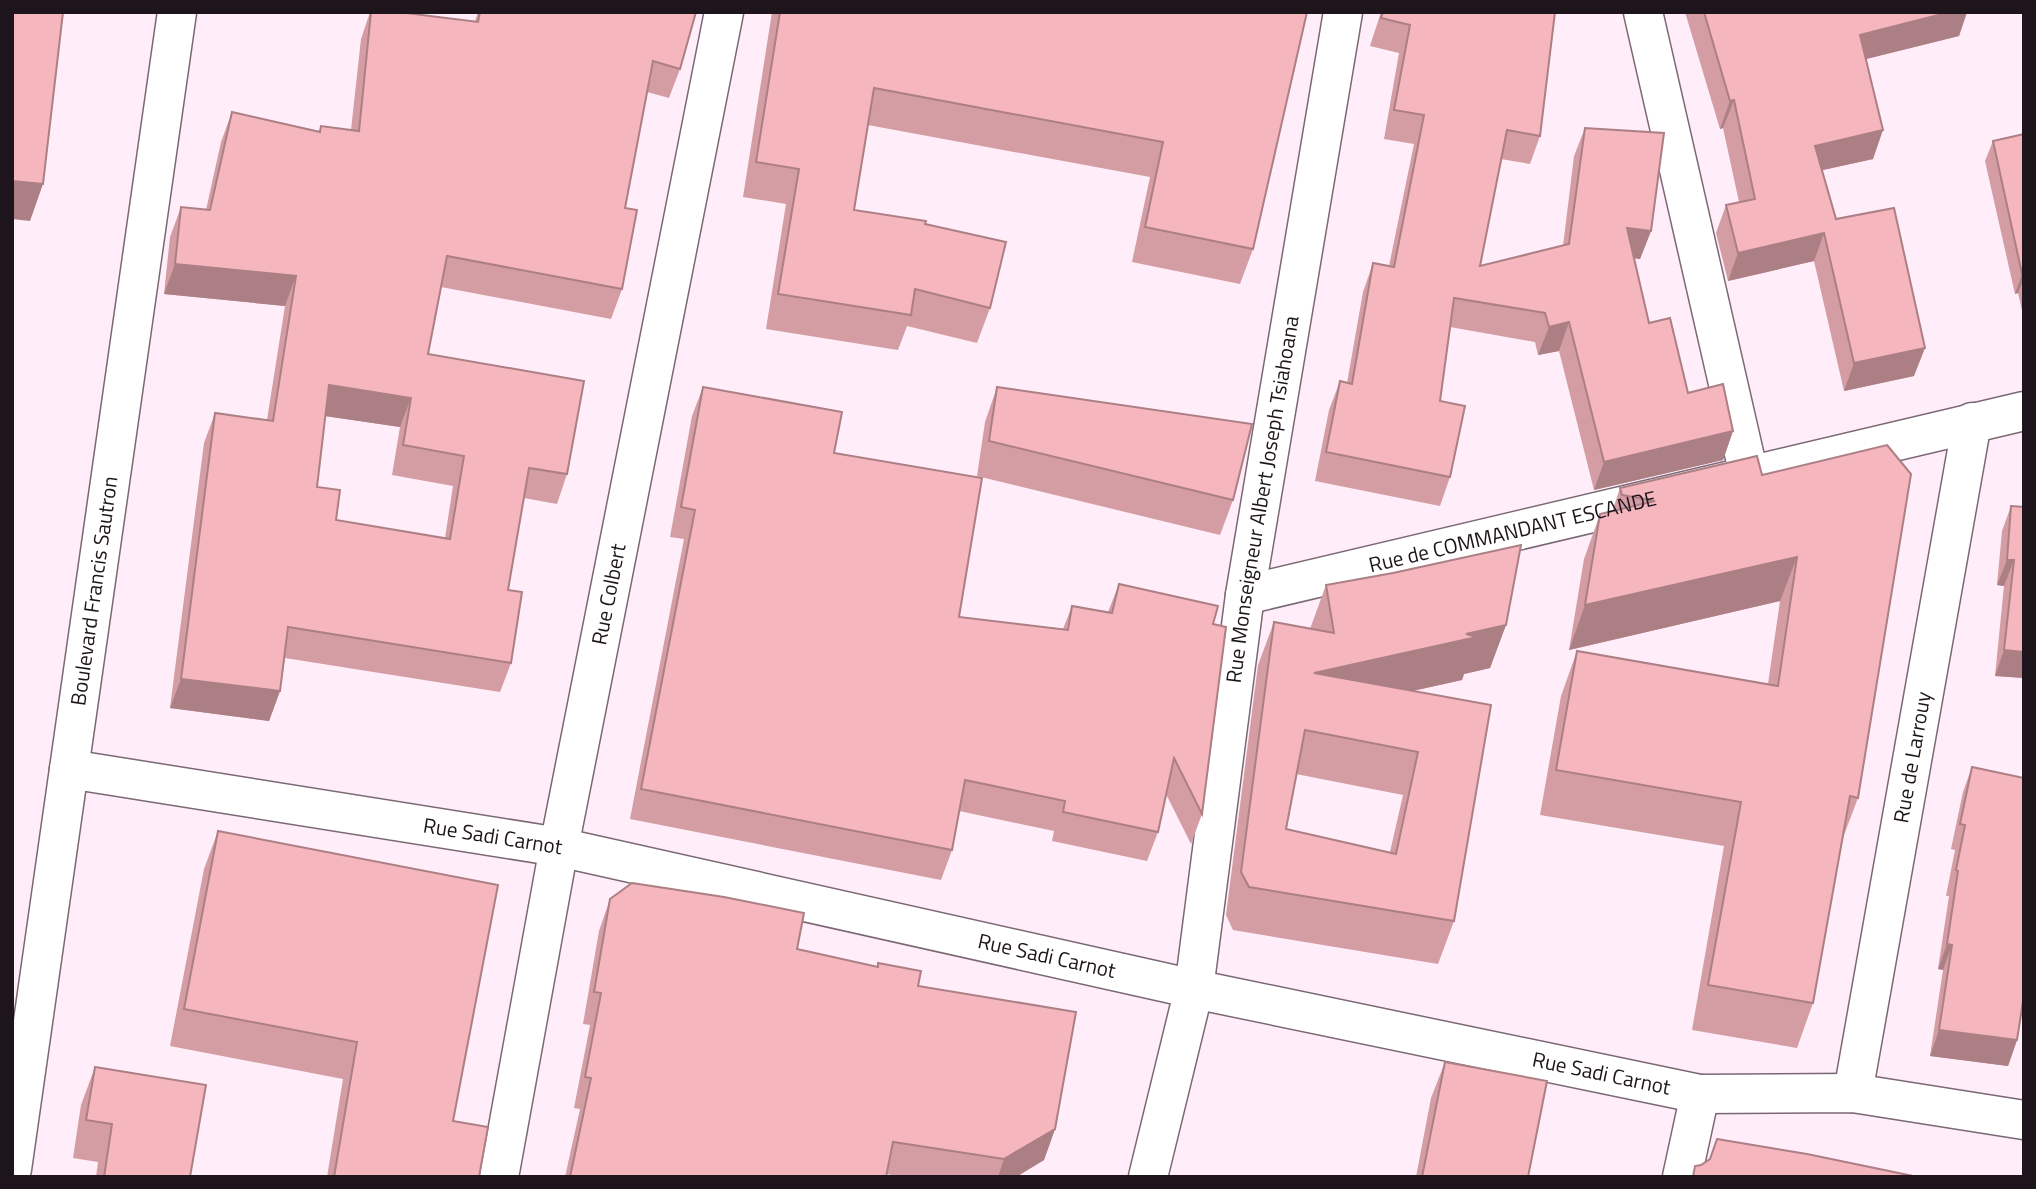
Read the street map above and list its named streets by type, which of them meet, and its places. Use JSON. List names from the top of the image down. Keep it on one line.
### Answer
{"streets":{"street":["Rue Monseigneur Albert Joseph Tsiahoana","Rue de COMMANDANT ESCANDE","Boulevard Francis Sautron","Rue Colbert","Rue de Larrouy","Rue Sadi Carnot"]},"crossings":[["Rue Monseigneur Albert Joseph Tsiahoana","Rue de COMMANDANT ESCANDE"],["Rue Monseigneur Albert Joseph Tsiahoana","Rue Sadi Carnot"],["Rue de COMMANDANT ESCANDE","Rue de Larrouy"],["Boulevard Francis Sautron","Rue Sadi Carnot"],["Rue Colbert","Rue Sadi Carnot"],["Rue de Larrouy","Rue Sadi Carnot"]]}
